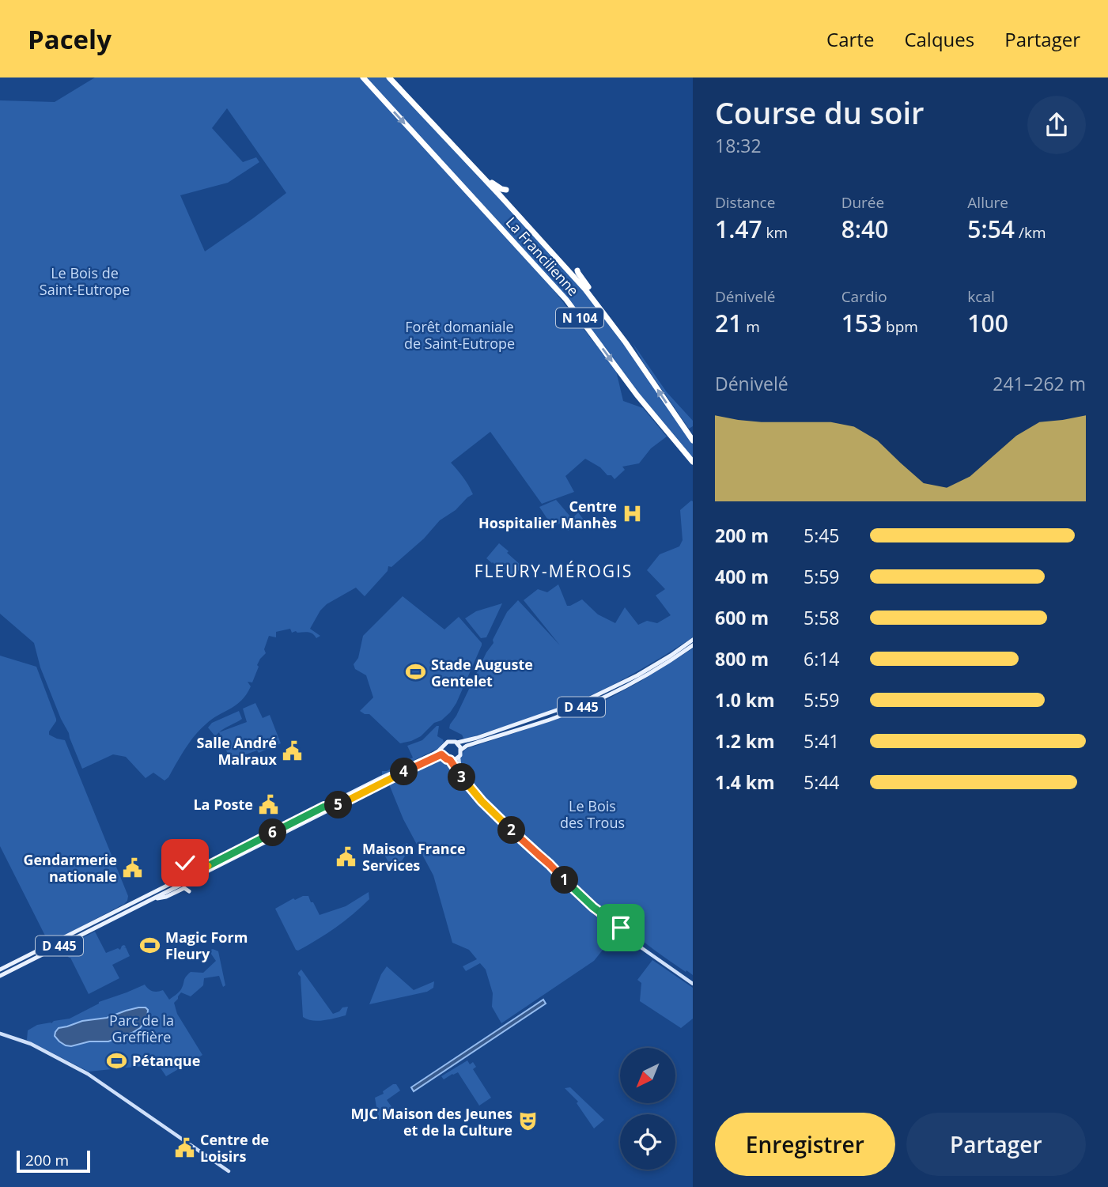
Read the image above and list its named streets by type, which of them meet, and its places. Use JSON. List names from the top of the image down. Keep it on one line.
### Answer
{"streets":{"highway":["La Francilienne","N 104"],"main road":["D 445"]},"districts":["FLEURY-MÉROGIS"],"parks":["Le Bois de Saint-Eutrope","Forêt domaniale de Saint-Eutrope","Le Bois des Trous","Parc de la Greffière"],"places":{"hospital":["Centre Hospitalier Manhès"],"sports":["Stade Auguste Gentelet","Magic Form Fleury","Pétanque"],"public building":["Salle André Malraux","La Poste","Maison France Services","Gendarmerie nationale","Centre de Loisirs"],"theatre":["MJC Maison des Jeunes et de la Culture"]},"scale_bar":"200 m","north":"bottom left","page":{"header":"Pacely","nav":["Carte","Calques","Partager"],"heading":["Course du soir","18:32"],"stats":[["Distance","1.47 km"],["Durée","8:40"],["Allure","5:54 /km"],["Dénivelé","21 m"],["Cardio","153 bpm"],["kcal","100"]],"chart":["Dénivelé","241–262 m"],"list":[{"name":"200 m","note":"5:45"},{"name":"400 m","note":"5:59"},{"name":"600 m","note":"5:58"},{"name":"800 m","note":"6:14"},{"name":"1.0 km","note":"5:59"},{"name":"1.2 km","note":"5:41"},{"name":"1.4 km","note":"5:44"}],"pins":["4","3","5","2","6","1"],"buttons":["Enregistrer","Partager"],"scale":"200 m"}}
